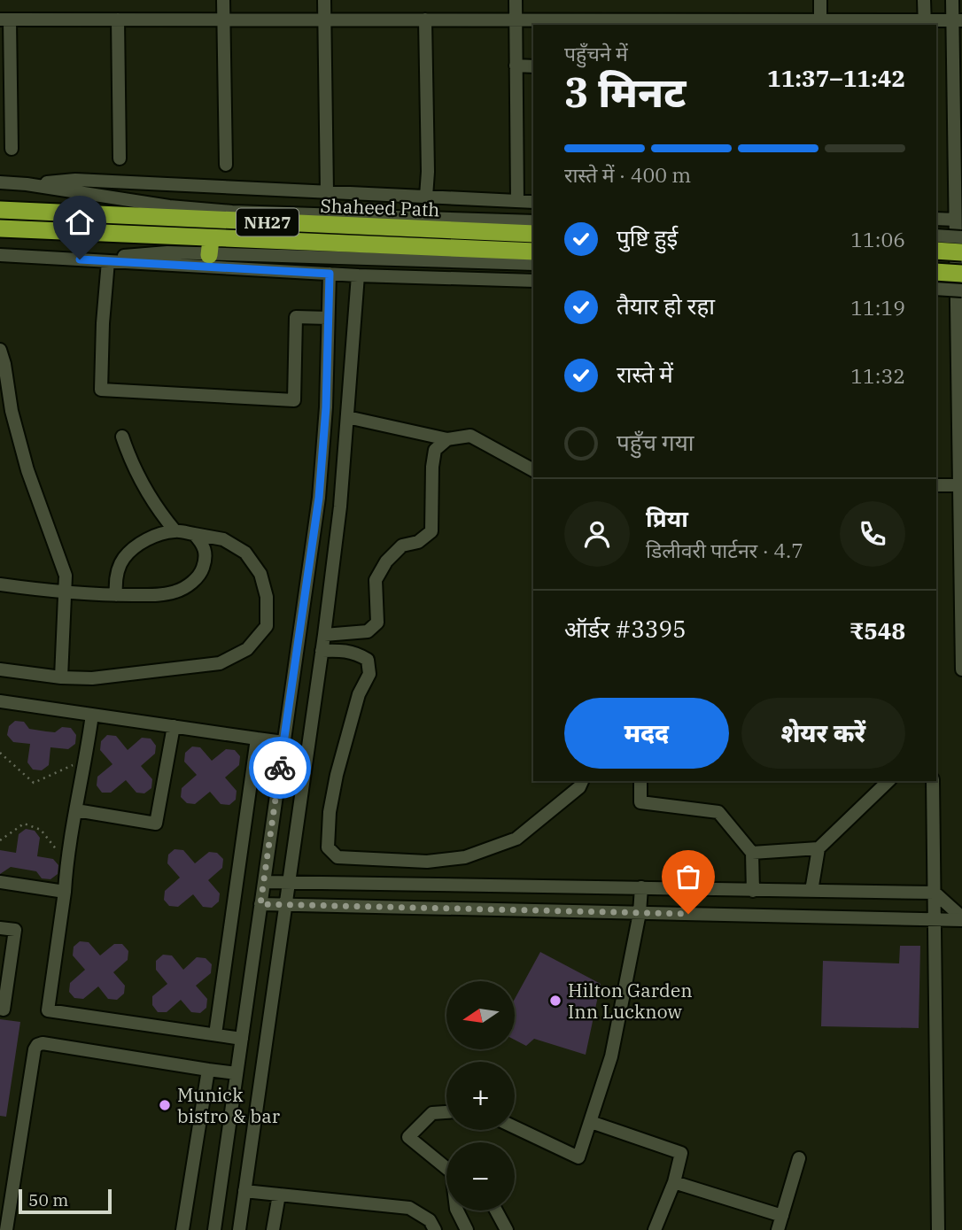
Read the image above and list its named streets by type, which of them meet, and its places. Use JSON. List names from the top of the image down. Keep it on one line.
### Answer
{"streets":{"highway":["Shaheed Path","NH27"]},"places":["Hilton Garden Inn Lucknow","Munick bistro & bar"],"scale_bar":"50 m","north":"left","page":{"heading":["3 मिनट","पहुँचने में","11:37–11:42"],"panel":["प्रिया","डिलीवरी पार्टनर · 4.7","ऑर्डर #3395","₹548"],"bar":"रास्ते में · 400 m","list":[["पुष्टि हुई","11:06"],["तैयार हो रहा","11:19"],["रास्ते में","11:32"],"पहुँच गया"],"buttons":["मदद","शेयर करें"],"map_buttons":["+","−"],"scale":"50 m"}}
